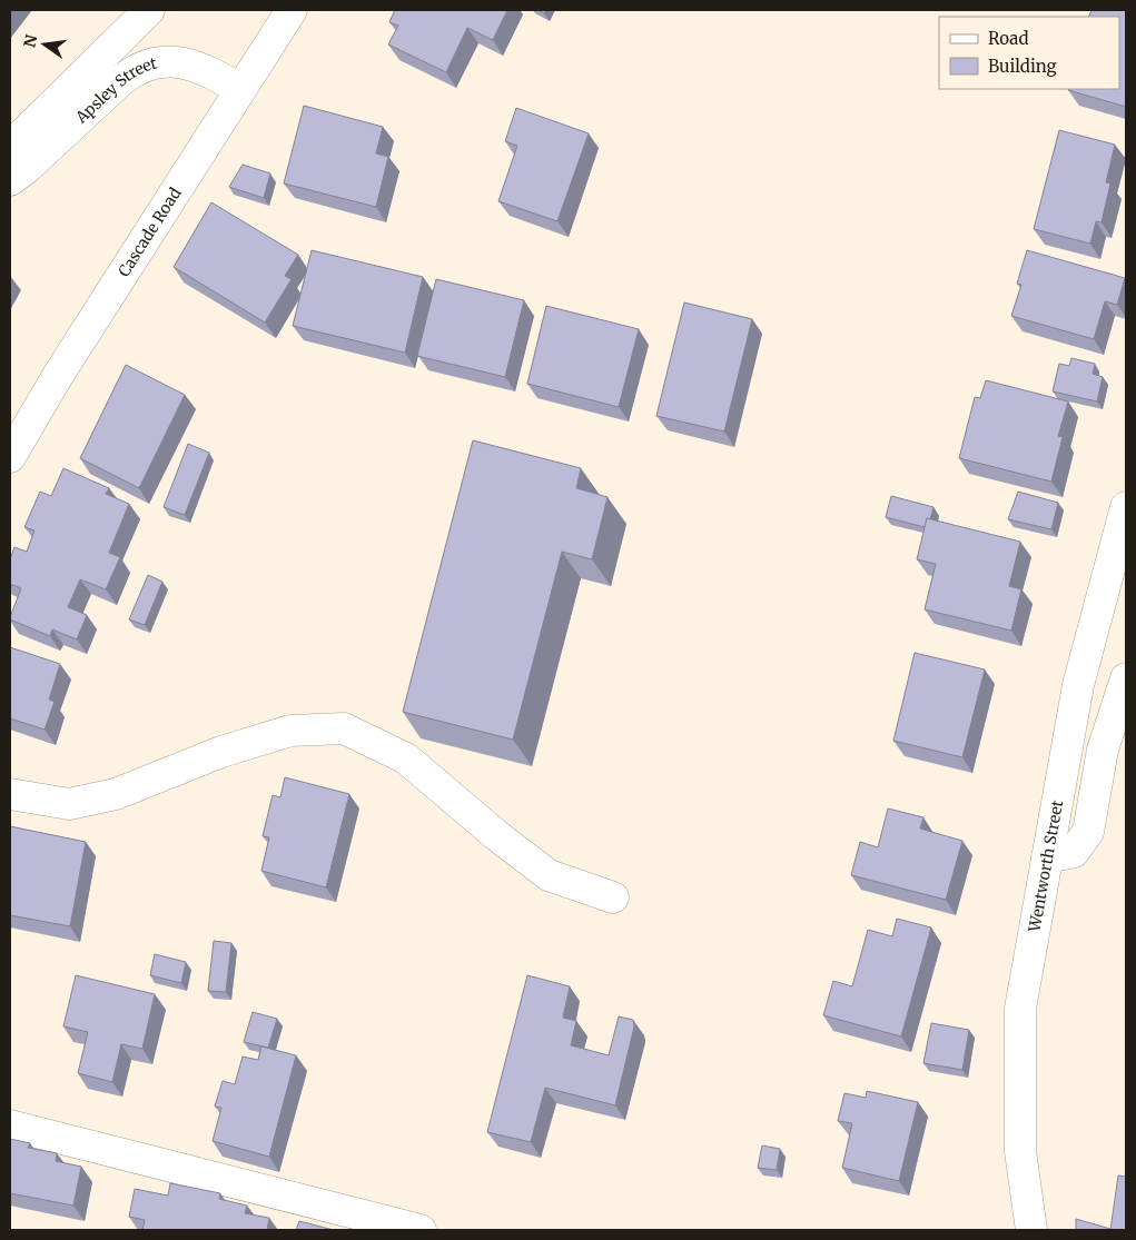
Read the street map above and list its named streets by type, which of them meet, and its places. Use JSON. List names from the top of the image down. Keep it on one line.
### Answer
{"streets":{"street":["Apsley Street","Cascade Road","Wentworth Street"]},"crossings":[["Apsley Street","Cascade Road"]],"legend":["Road","Building"],"north":"left"}
